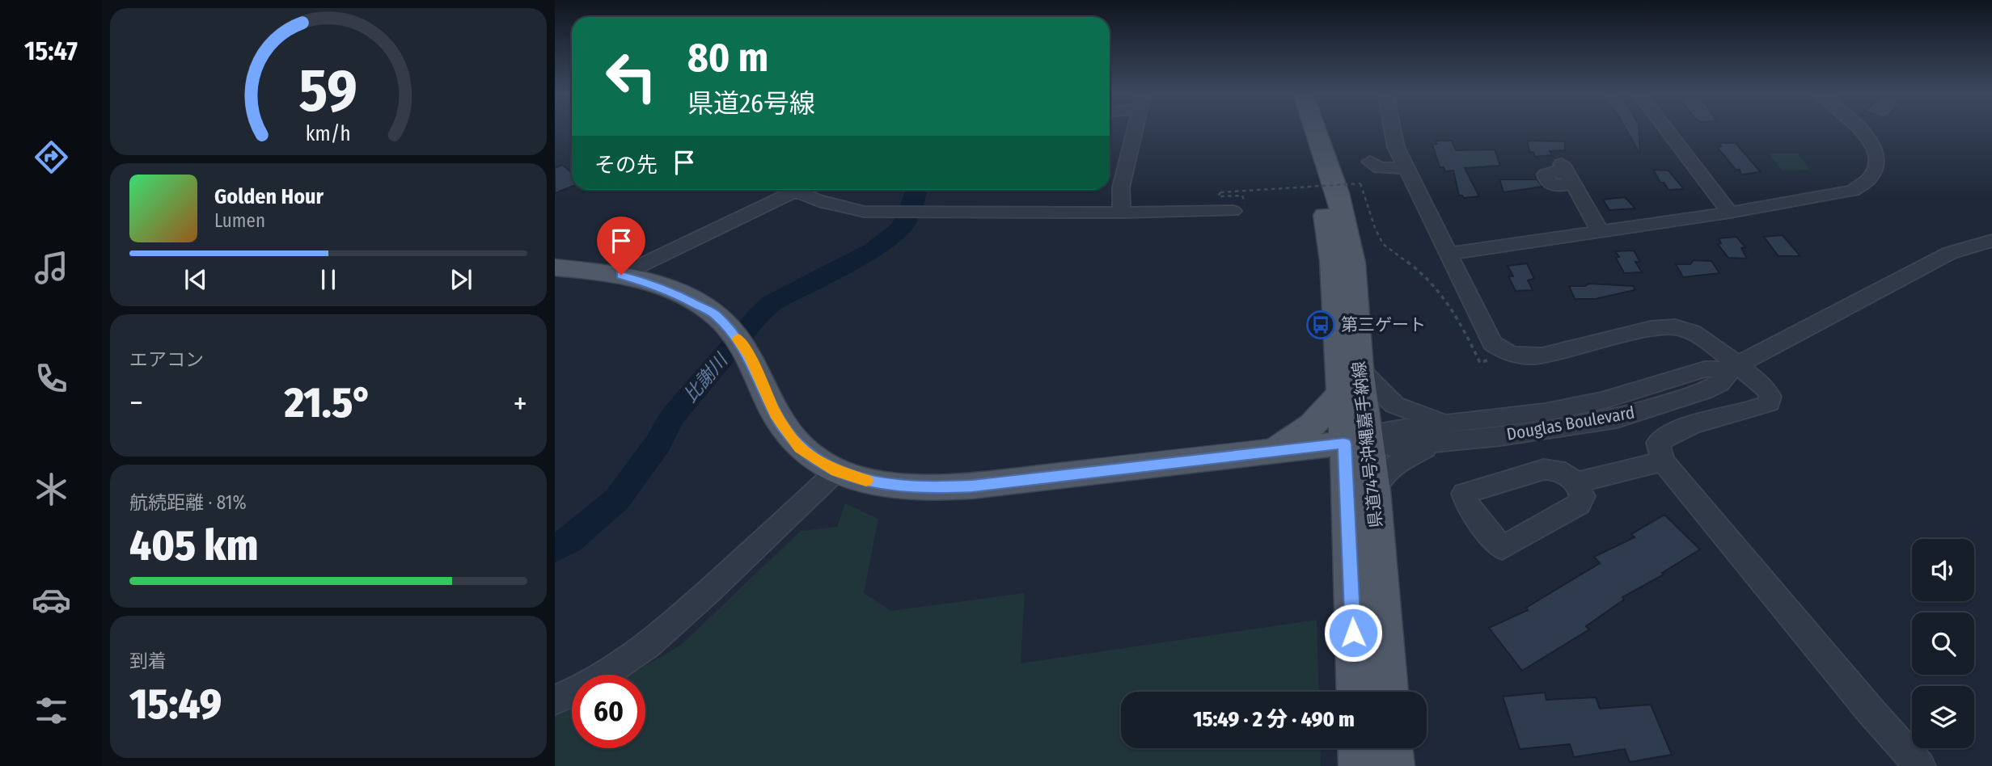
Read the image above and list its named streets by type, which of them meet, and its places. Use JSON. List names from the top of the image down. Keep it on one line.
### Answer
{"streets":{"main road":["県道74号沖縄嘉手納線"],"street":["Douglas Boulevard"]},"crossings":[["Douglas Boulevard","県道74号沖縄嘉手納線"]],"water":["比謝川"],"places":{"bus stop":["第三ゲート"]},"page":{"tabs":"15:47","turn":["80 m","県道26号線"],"then":"その先","song":["Golden Hour","Lumen"],"tile":["エアコン",["航続距離 · 81%","405 km"],["到着","15:49"]],"heat":["−","21.5°","+"],"limit":"60","trip":"15:49 · 2 分 · 490 m","gauge":["59","km/h"]}}
